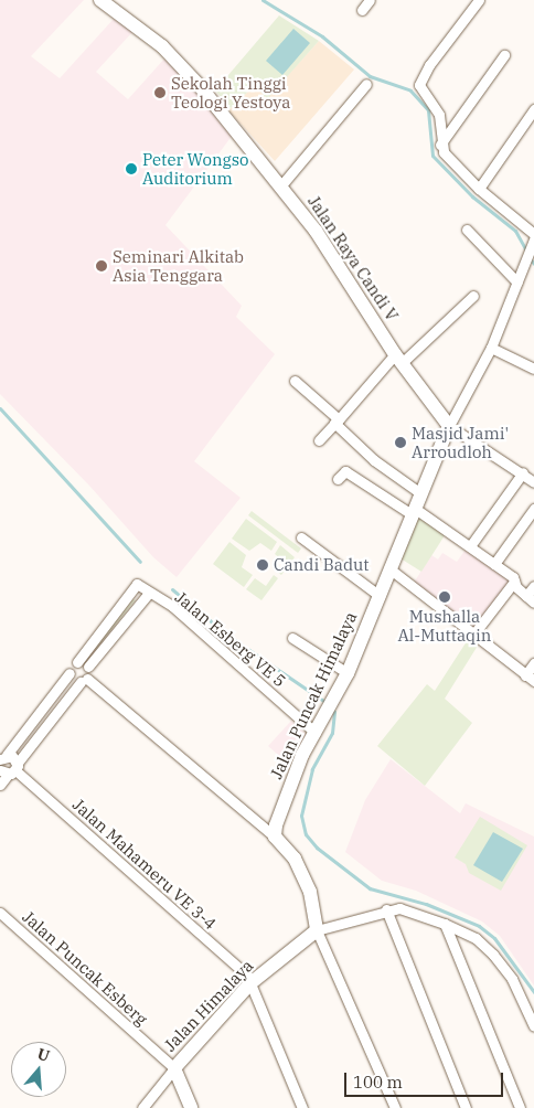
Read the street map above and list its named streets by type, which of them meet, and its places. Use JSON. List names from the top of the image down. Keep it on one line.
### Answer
{"streets":{"street":["Jalan Raya Candi V","Jalan Esberg VE 5","Jalan Puncak Himalaya","Jalan Mahameru VE 3-4","Jalan Puncak Esberg","Jalan Himalaya"]},"crossings":[["Jalan Raya Candi V","Jalan Puncak Himalaya"],["Jalan Esberg VE 5","Jalan Puncak Himalaya"],["Jalan Mahameru VE 3-4","Jalan Himalaya"],["Jalan Puncak Esberg","Jalan Himalaya"]],"places":["Sekolah Tinggi Teologi Yestoya","Peter Wongso Auditorium","Seminari Alkitab Asia Tenggara","Masjid Jami' Arroudloh","Candi Badut","Mushalla Al-Muttaqin"],"scale_bar":"100 m","north":"top"}
